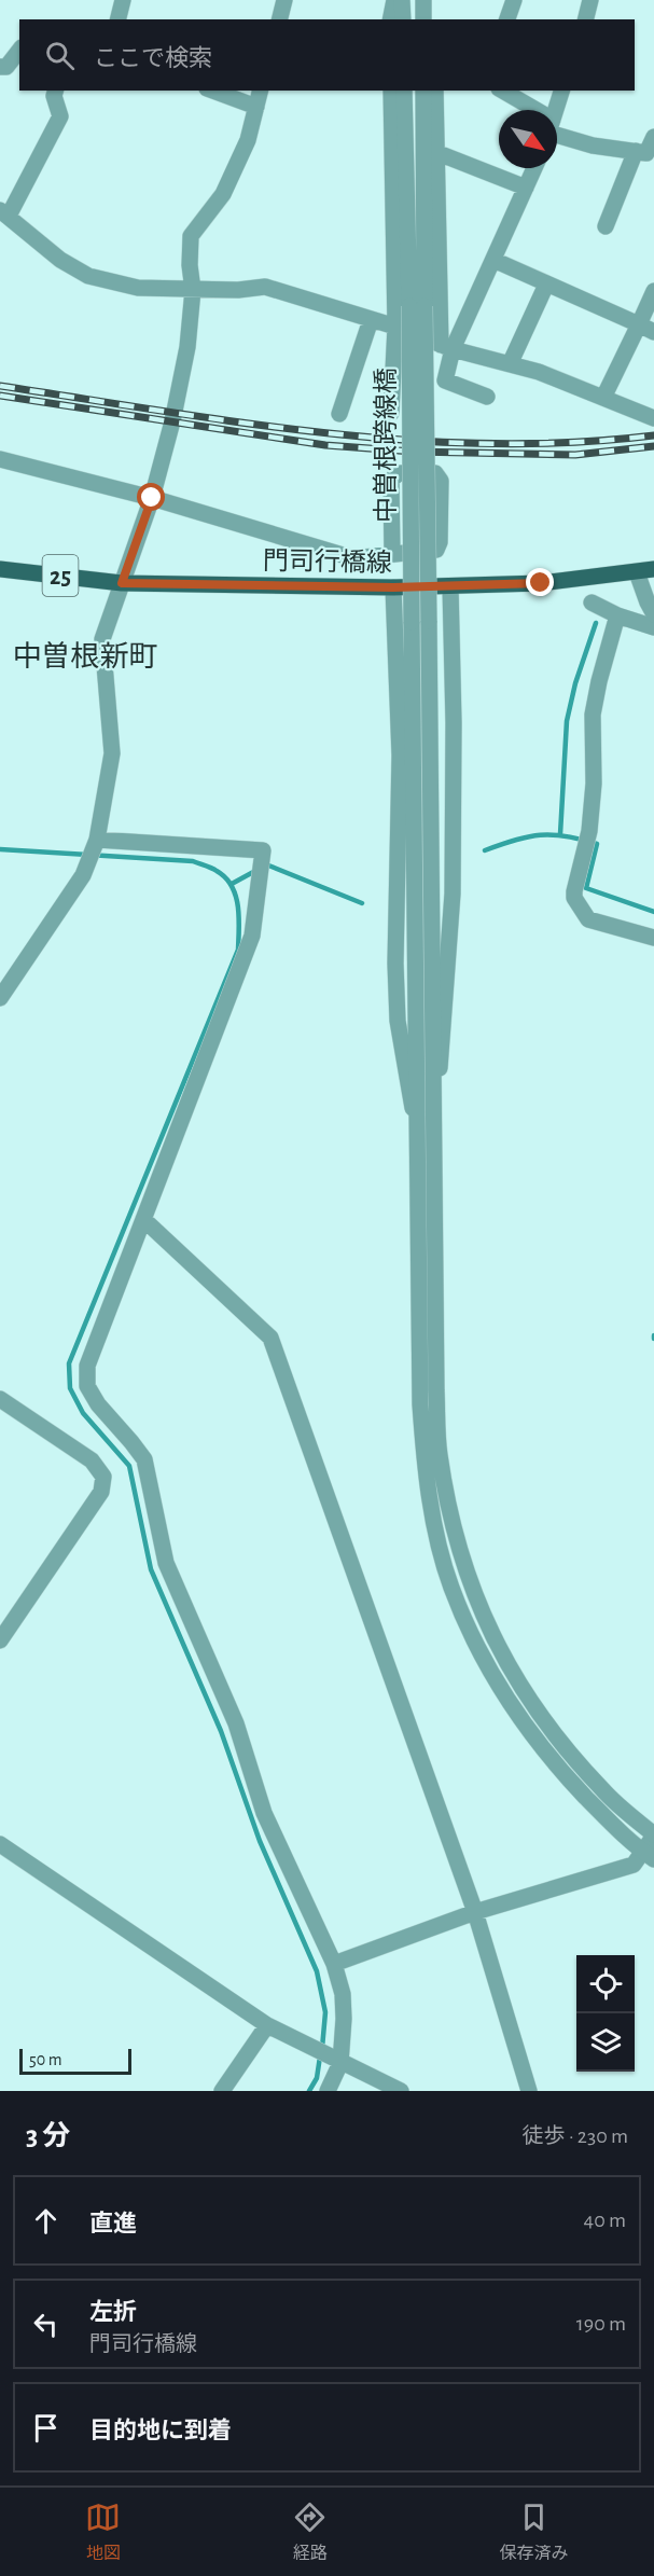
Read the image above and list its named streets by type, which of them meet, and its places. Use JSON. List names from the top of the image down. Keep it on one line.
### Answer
{"streets":{"main road":["門司行橋線","25"],"street":["中曽根跨線橋"]},"districts":["中曽根新町"],"scale_bar":"50 m","north":"bottom right","page":{"search":"ここで検索","scale":"50 m","heading":["3 分","徒歩 · 230 m"],"list":[["直進","40 m"],["左折","門司行橋線","190 m"],"目的地に到着"],"nav":["地図","経路","保存済み"]}}
